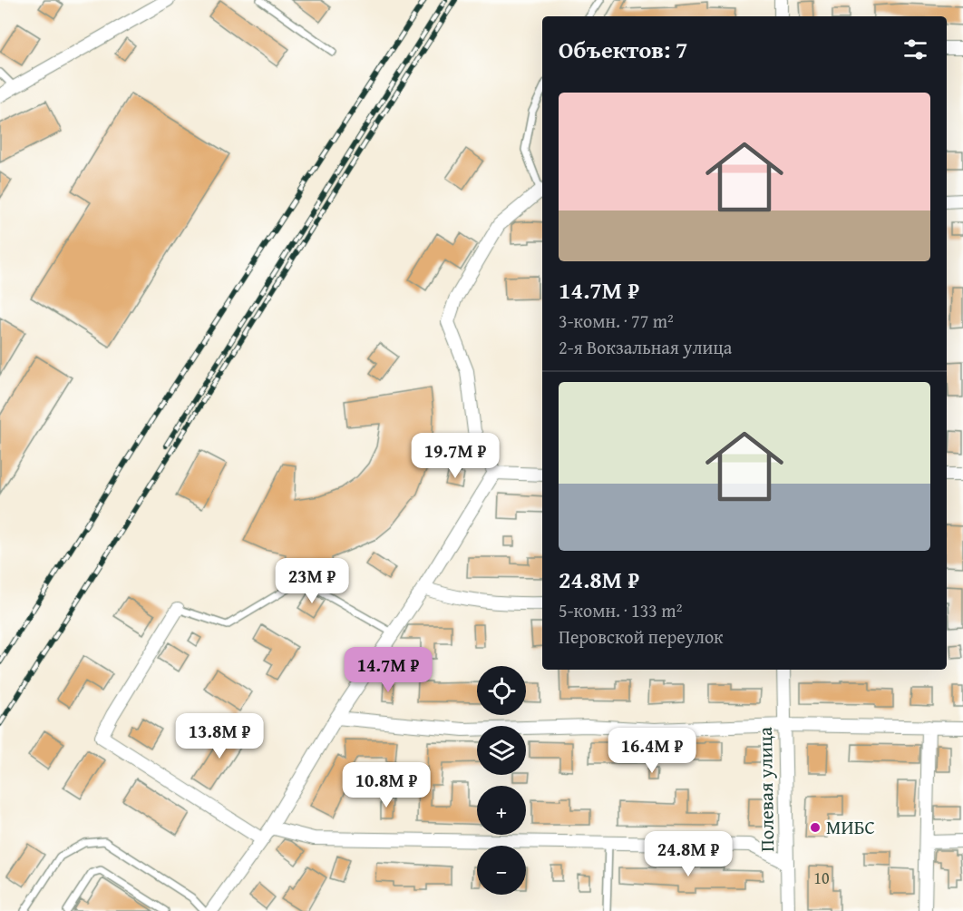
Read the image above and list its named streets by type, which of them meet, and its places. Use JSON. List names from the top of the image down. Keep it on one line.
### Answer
{"streets":{"street":["Полевая улица"]},"places":["МИБС"],"house_numbers":["10"],"page":{"heading":"Объектов: 7","list":[{"name":"14.7M ₽","note":"3-комн. · 77 m² · 2-я Вокзальная улица"},{"name":"24.8M ₽","note":"5-комн. · 133 m² · Перовской переулок"}],"price":["19.7M ₽","23M ₽","14.7M ₽","13.8M ₽","16.4M ₽","10.8M ₽","24.8M ₽"],"map_buttons":["+","−"]}}
